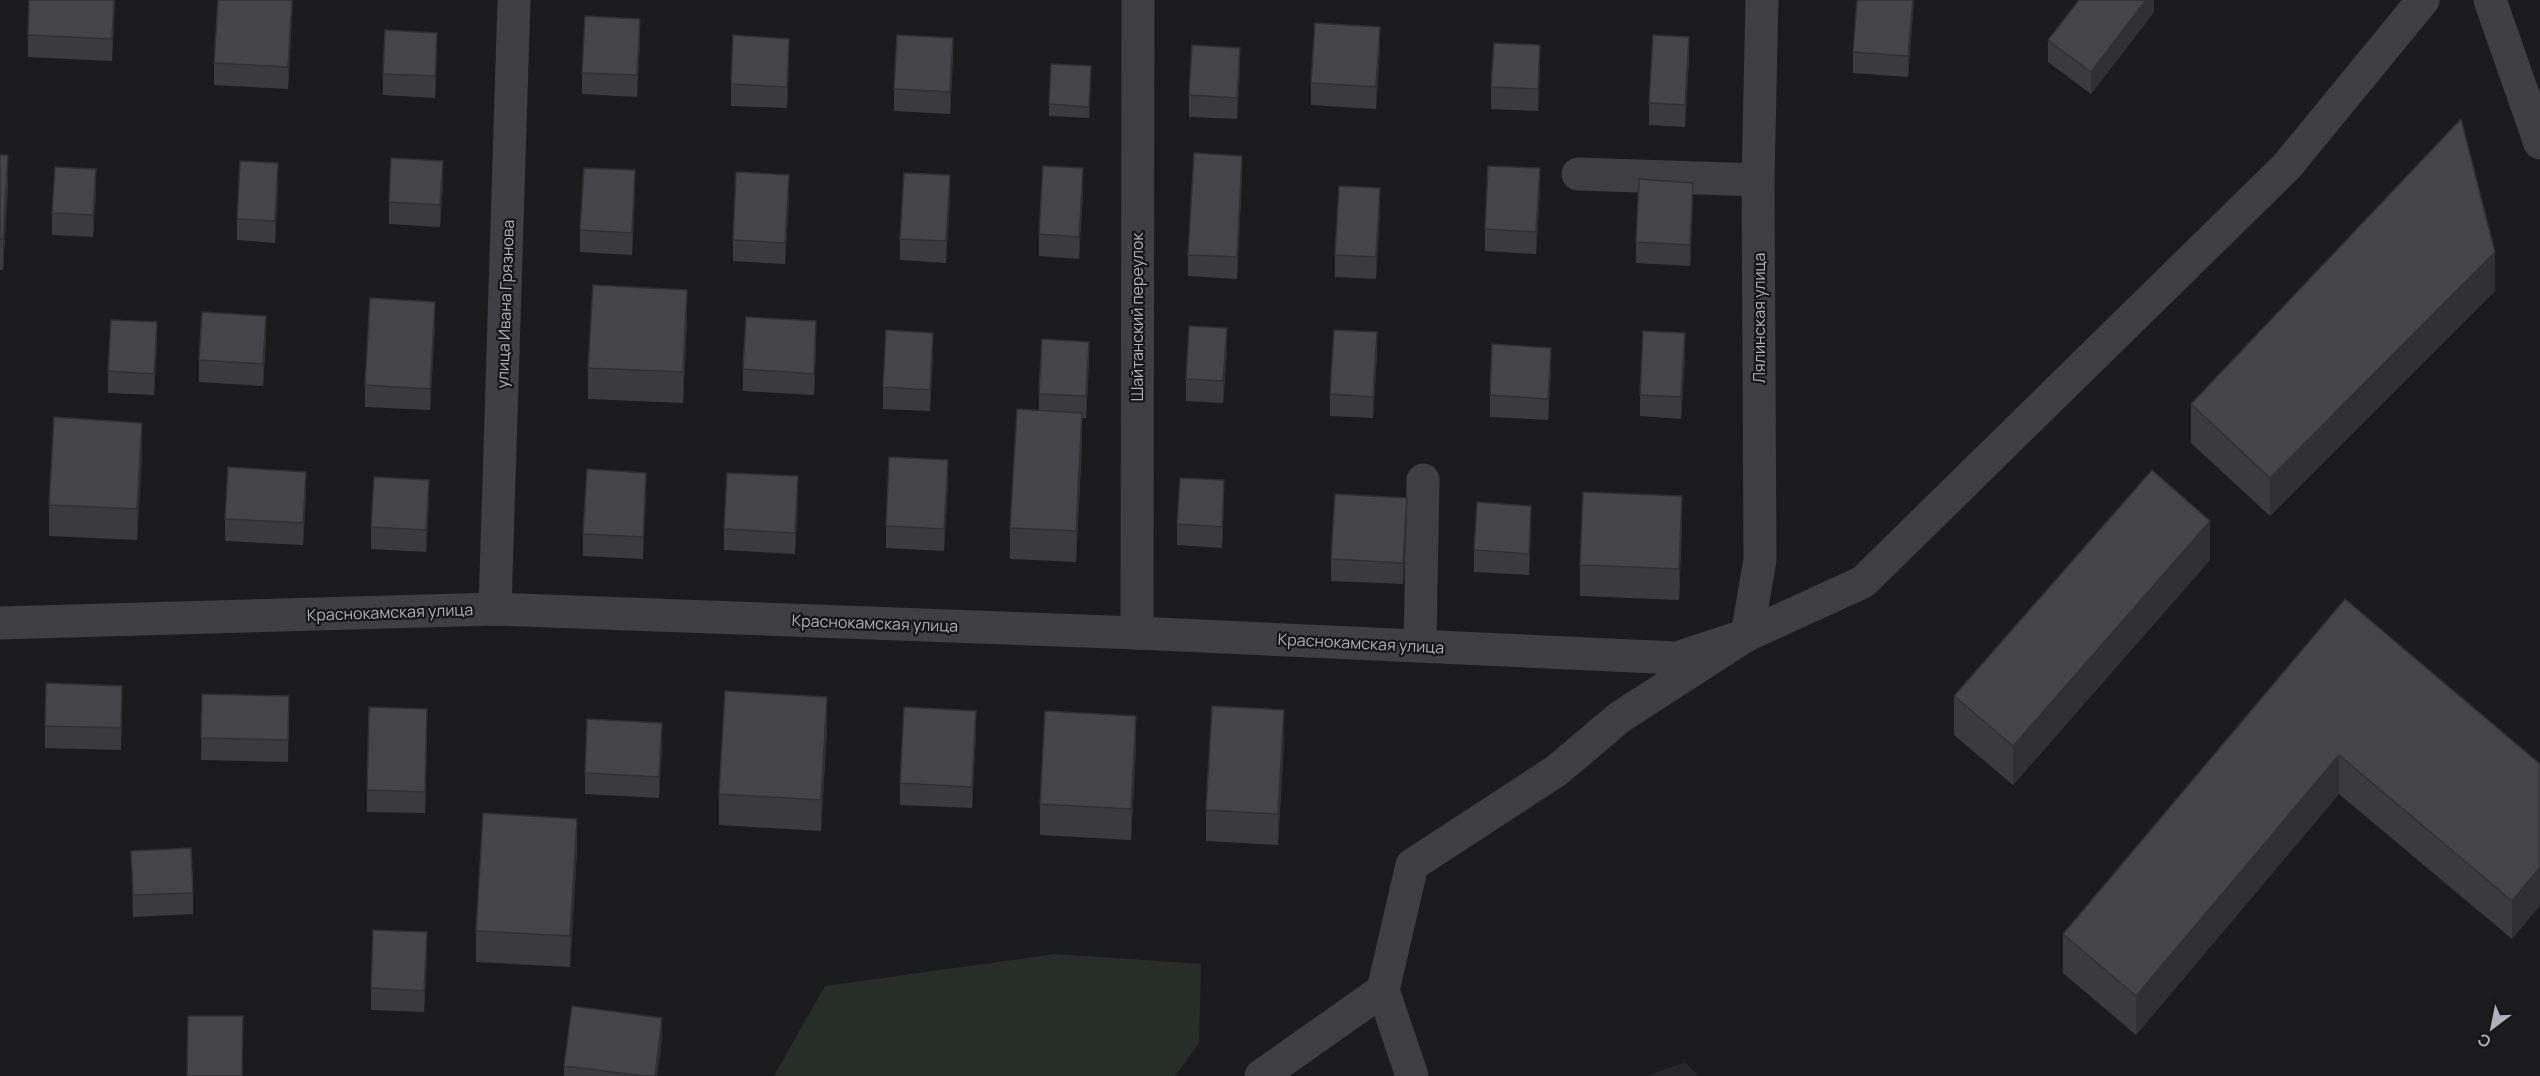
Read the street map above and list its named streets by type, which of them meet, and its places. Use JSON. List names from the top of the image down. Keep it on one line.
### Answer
{"streets":{"street":["улица Ивана Грязнова","Шайтанский переулок","Лялинская улица","Краснокамская улица"]},"crossings":[["улица Ивана Грязнова","Краснокамская улица"],["Шайтанский переулок","Краснокамская улица"],["Лялинская улица","Краснокамская улица"]],"north":"bottom left"}
